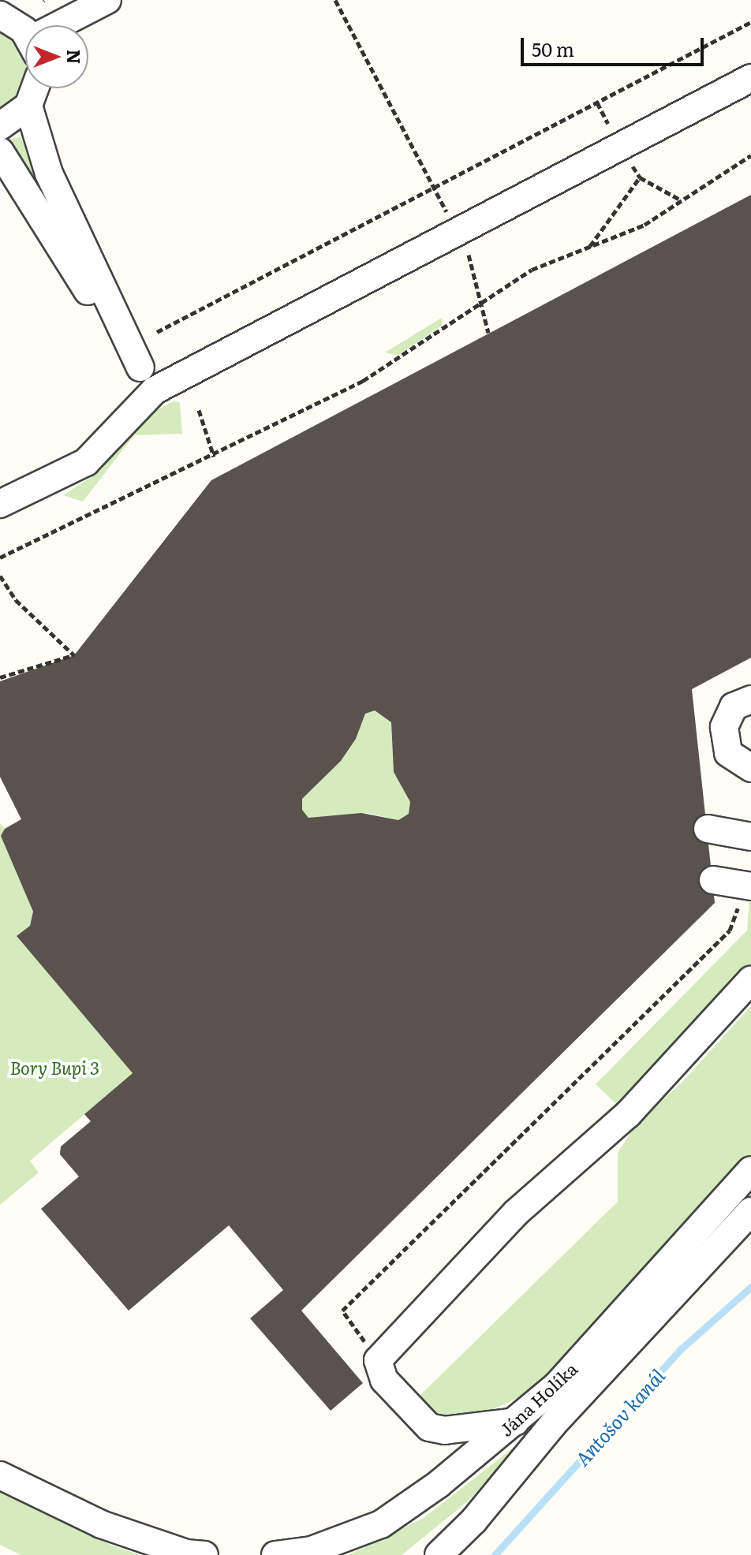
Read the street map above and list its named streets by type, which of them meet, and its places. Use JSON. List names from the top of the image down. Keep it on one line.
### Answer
{"streets":{"street":["Jána Holíka"]},"water":["Antošov kanál"],"parks":["Bory Bupi 3"],"scale_bar":"50 m","north":"right"}
